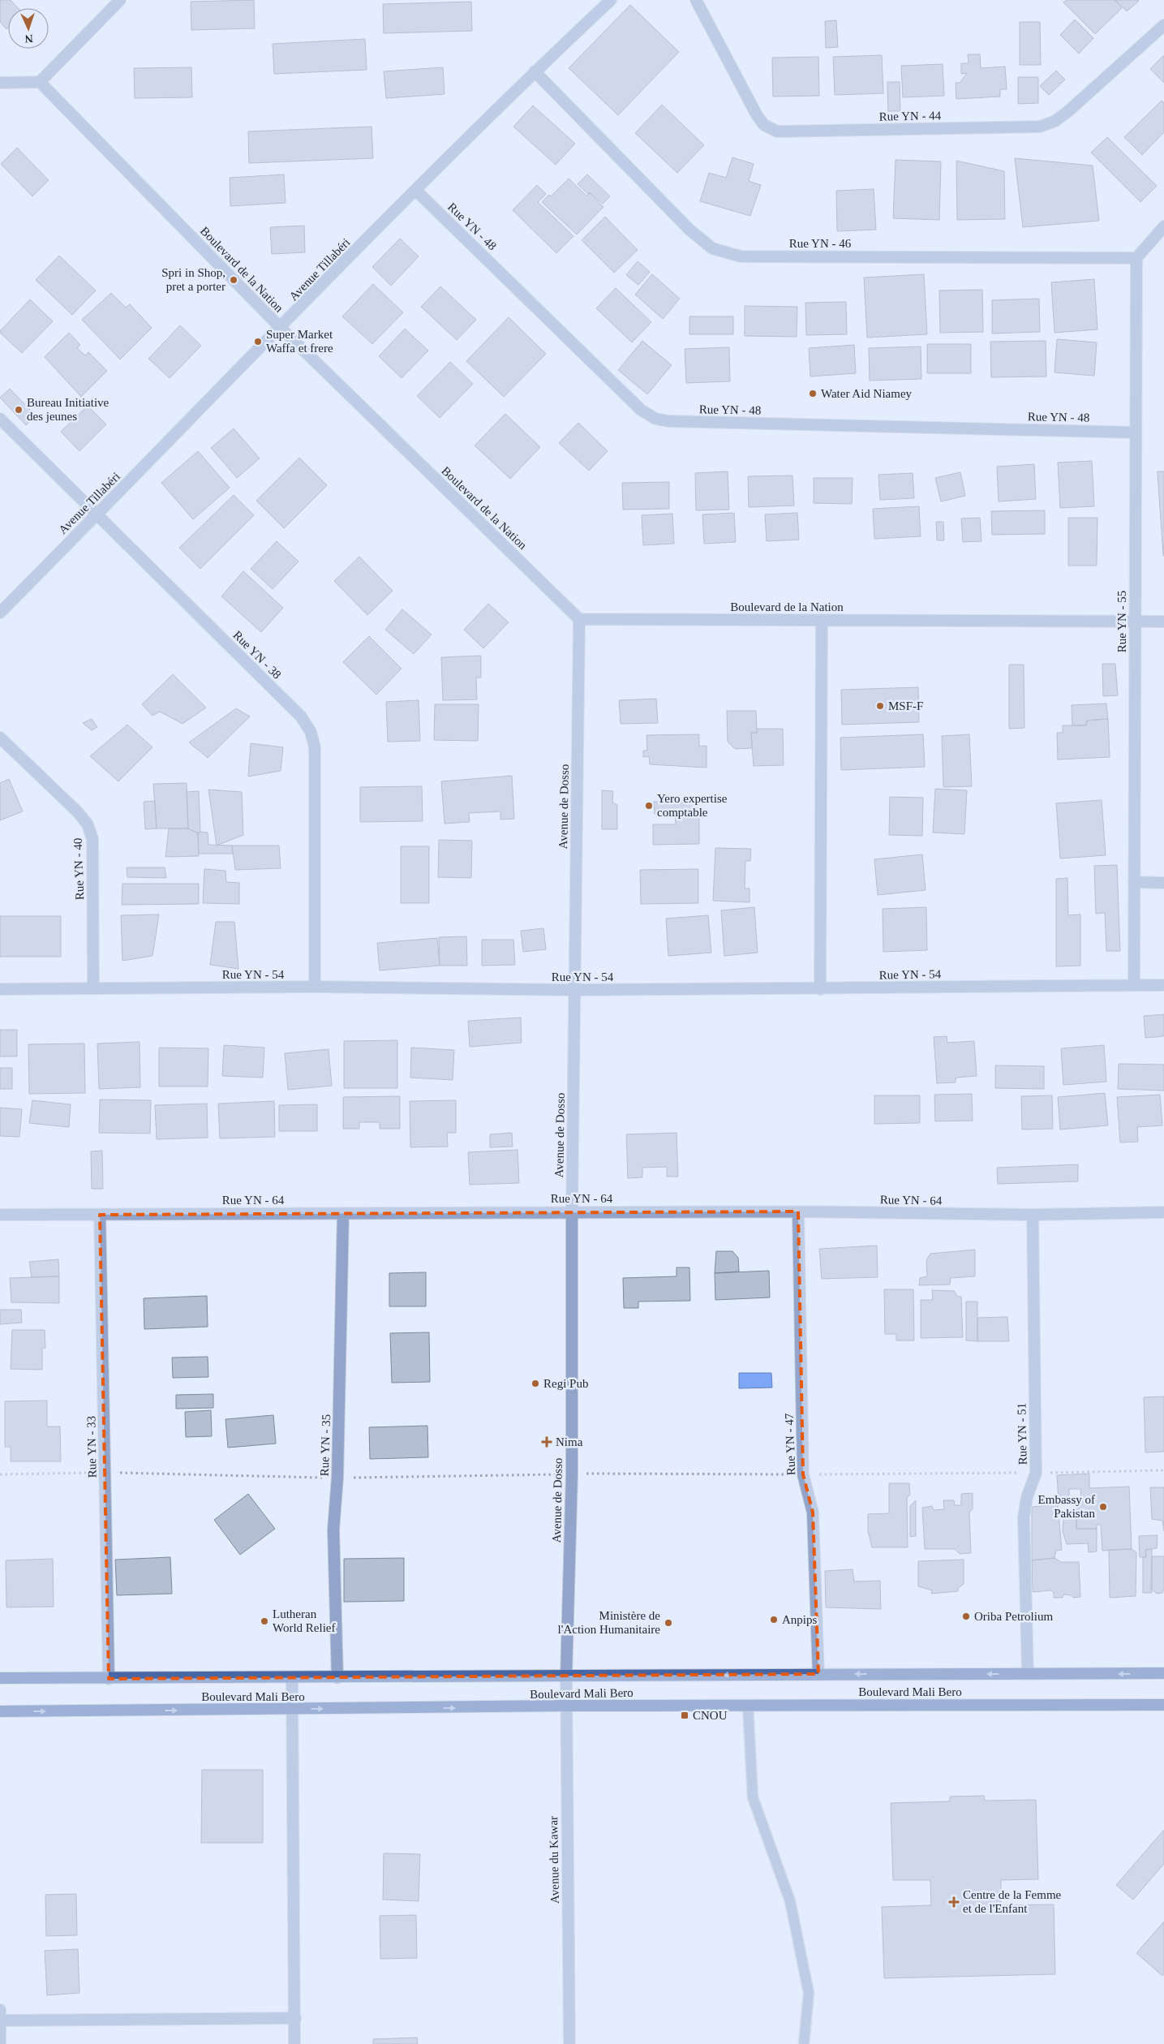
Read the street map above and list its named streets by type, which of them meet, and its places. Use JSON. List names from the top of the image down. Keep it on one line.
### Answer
{"streets":{"main road":["Boulevard Mali Bero"],"street":["Rue YN - 44","Rue YN - 48","Rue YN - 46","Boulevard de la Nation","Avenue Tillabéri","Rue YN - 55","Rue YN - 38","Avenue de Dosso","Rue YN - 40","Rue YN - 54","Rue YN - 64","Rue YN - 51","Rue YN - 47","Rue YN - 35","Rue YN - 33","Avenue du Kawar"]},"crossings":[["Rue YN - 48","Avenue Tillabéri"],["Rue YN - 48","Rue YN - 55"],["Rue YN - 46","Avenue Tillabéri"],["Rue YN - 46","Rue YN - 55"],["Boulevard de la Nation","Avenue Tillabéri"],["Boulevard de la Nation","Rue YN - 55"],["Boulevard de la Nation","Avenue de Dosso"],["Avenue Tillabéri","Rue YN - 38"],["Rue YN - 55","Rue YN - 54"],["Rue YN - 38","Rue YN - 54"],["Avenue de Dosso","Rue YN - 54"],["Avenue de Dosso","Rue YN - 64"],["Avenue de Dosso","Boulevard Mali Bero"],["Avenue de Dosso","Avenue du Kawar"],["Rue YN - 40","Rue YN - 54"],["Rue YN - 64","Rue YN - 51"],["Rue YN - 64","Rue YN - 47"],["Rue YN - 64","Rue YN - 35"],["Rue YN - 64","Rue YN - 33"],["Rue YN - 51","Boulevard Mali Bero"],["Rue YN - 47","Boulevard Mali Bero"],["Rue YN - 35","Boulevard Mali Bero"],["Rue YN - 33","Boulevard Mali Bero"],["Boulevard Mali Bero","Avenue du Kawar"]],"places":{"other":["Spri in Shop, pret a porter","Super Market Waffa et frere","Water Aid Niamey","Bureau Initiative des jeunes","MSF-F","Yero expertise comptable","Regi Pub","Embassy of Pakistan","Oriba Petrolium","Anpips","Lutheran World Relief","Ministère de l'Action Humanitaire"],"health":["Nima","Centre de la Femme et de l'Enfant"],"transit":["CNOU"]},"north":"bottom"}
